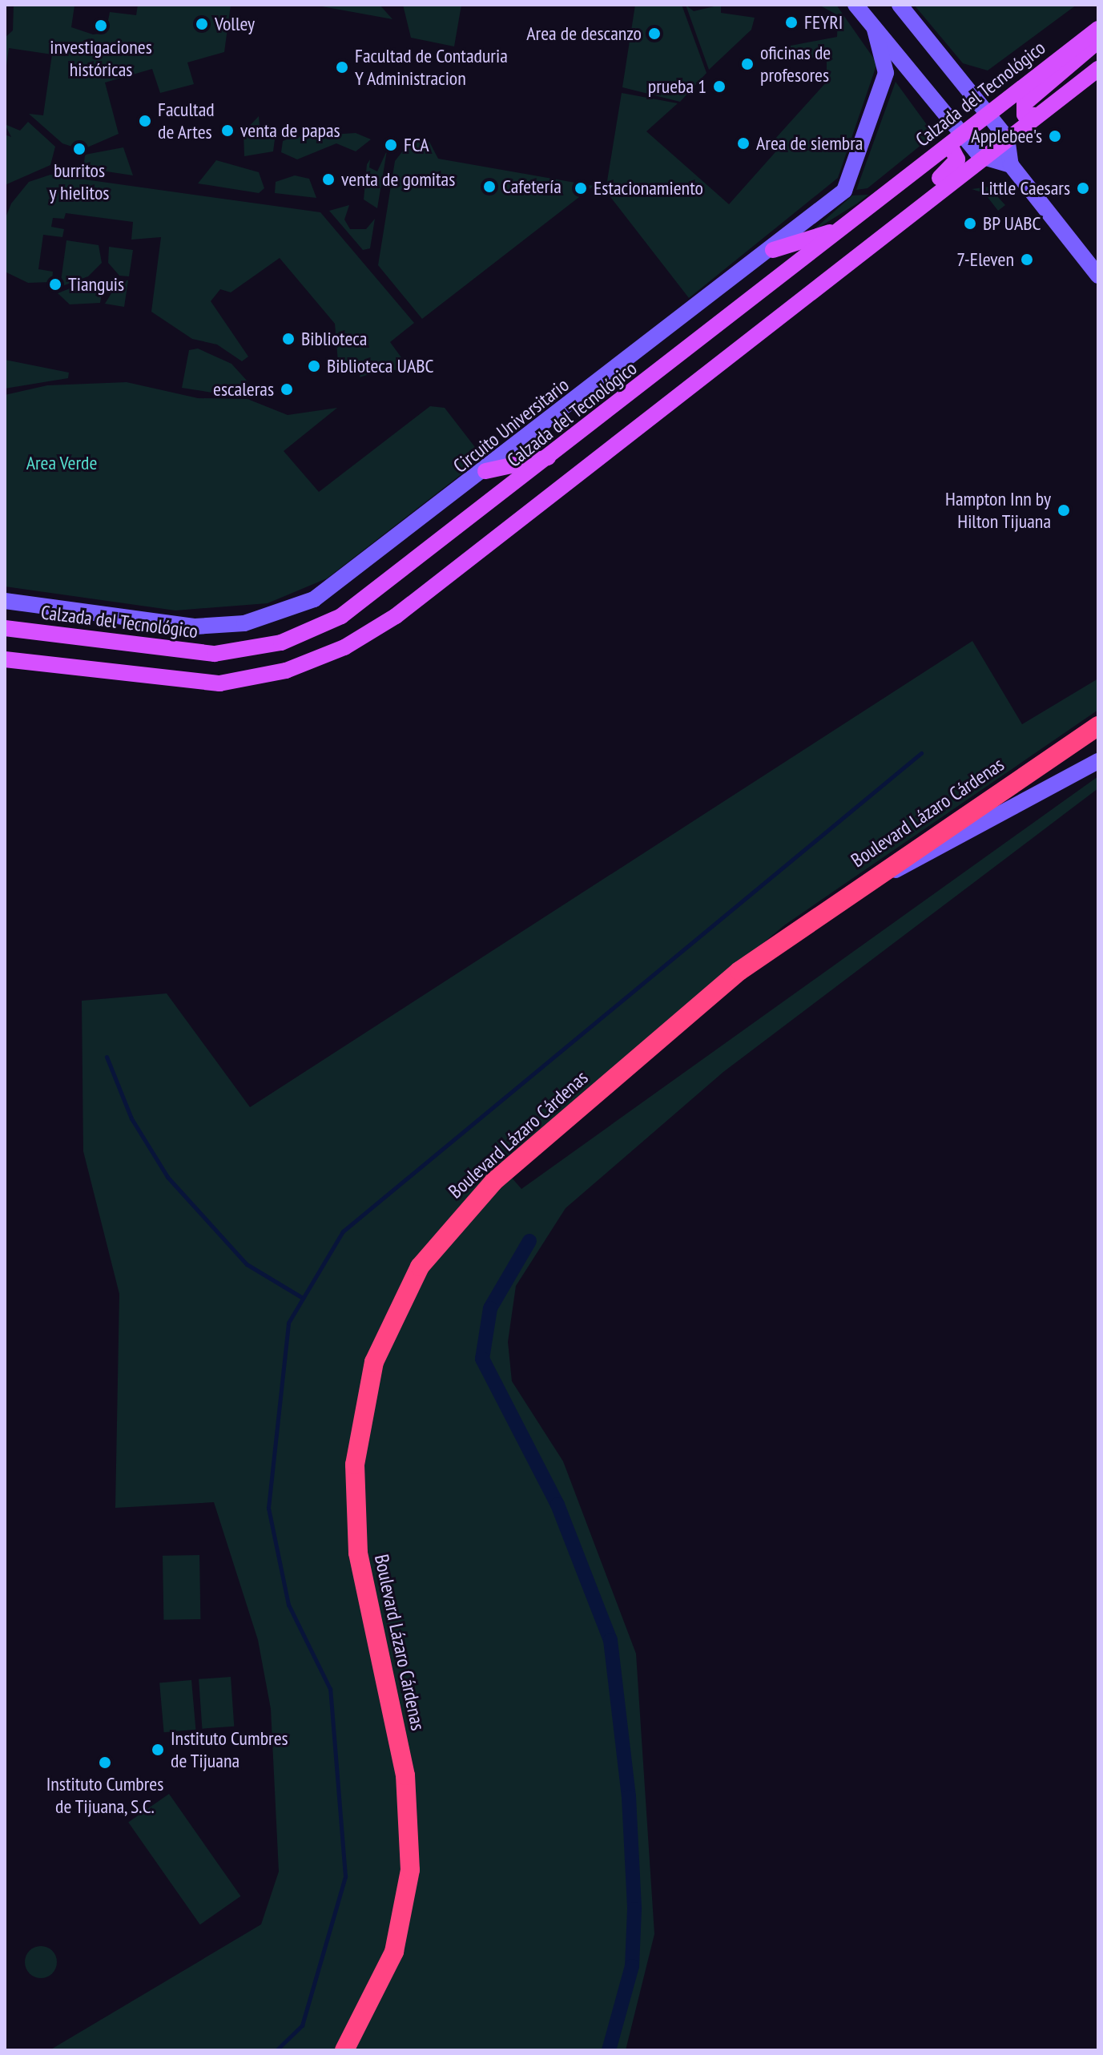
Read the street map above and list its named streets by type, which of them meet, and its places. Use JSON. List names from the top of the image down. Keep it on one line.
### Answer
{"streets":{"highway":["Boulevard Lázaro Cárdenas"],"main road":["Calzada del Tecnológico"],"street":["Circuito Universitario"]},"parks":["Area Verde"],"places":["FEYRI","Volley","investigaciones históricas","Area de descanzo","oficinas de profesores","Facultad de Contaduria Y Administracion","prueba 1","Facultad de Artes","venta de papas","Applebee's","Area de siembra","FCA","burritos y hielitos","venta de gomitas","Cafetería","Estacionamiento","Little Caesars","BP UABC","7-Eleven","Tianguis","Biblioteca","Biblioteca UABC","escaleras","Hampton Inn by Hilton Tijuana","Instituto Cumbres de Tijuana","Instituto Cumbres de Tijuana, S.C."]}
